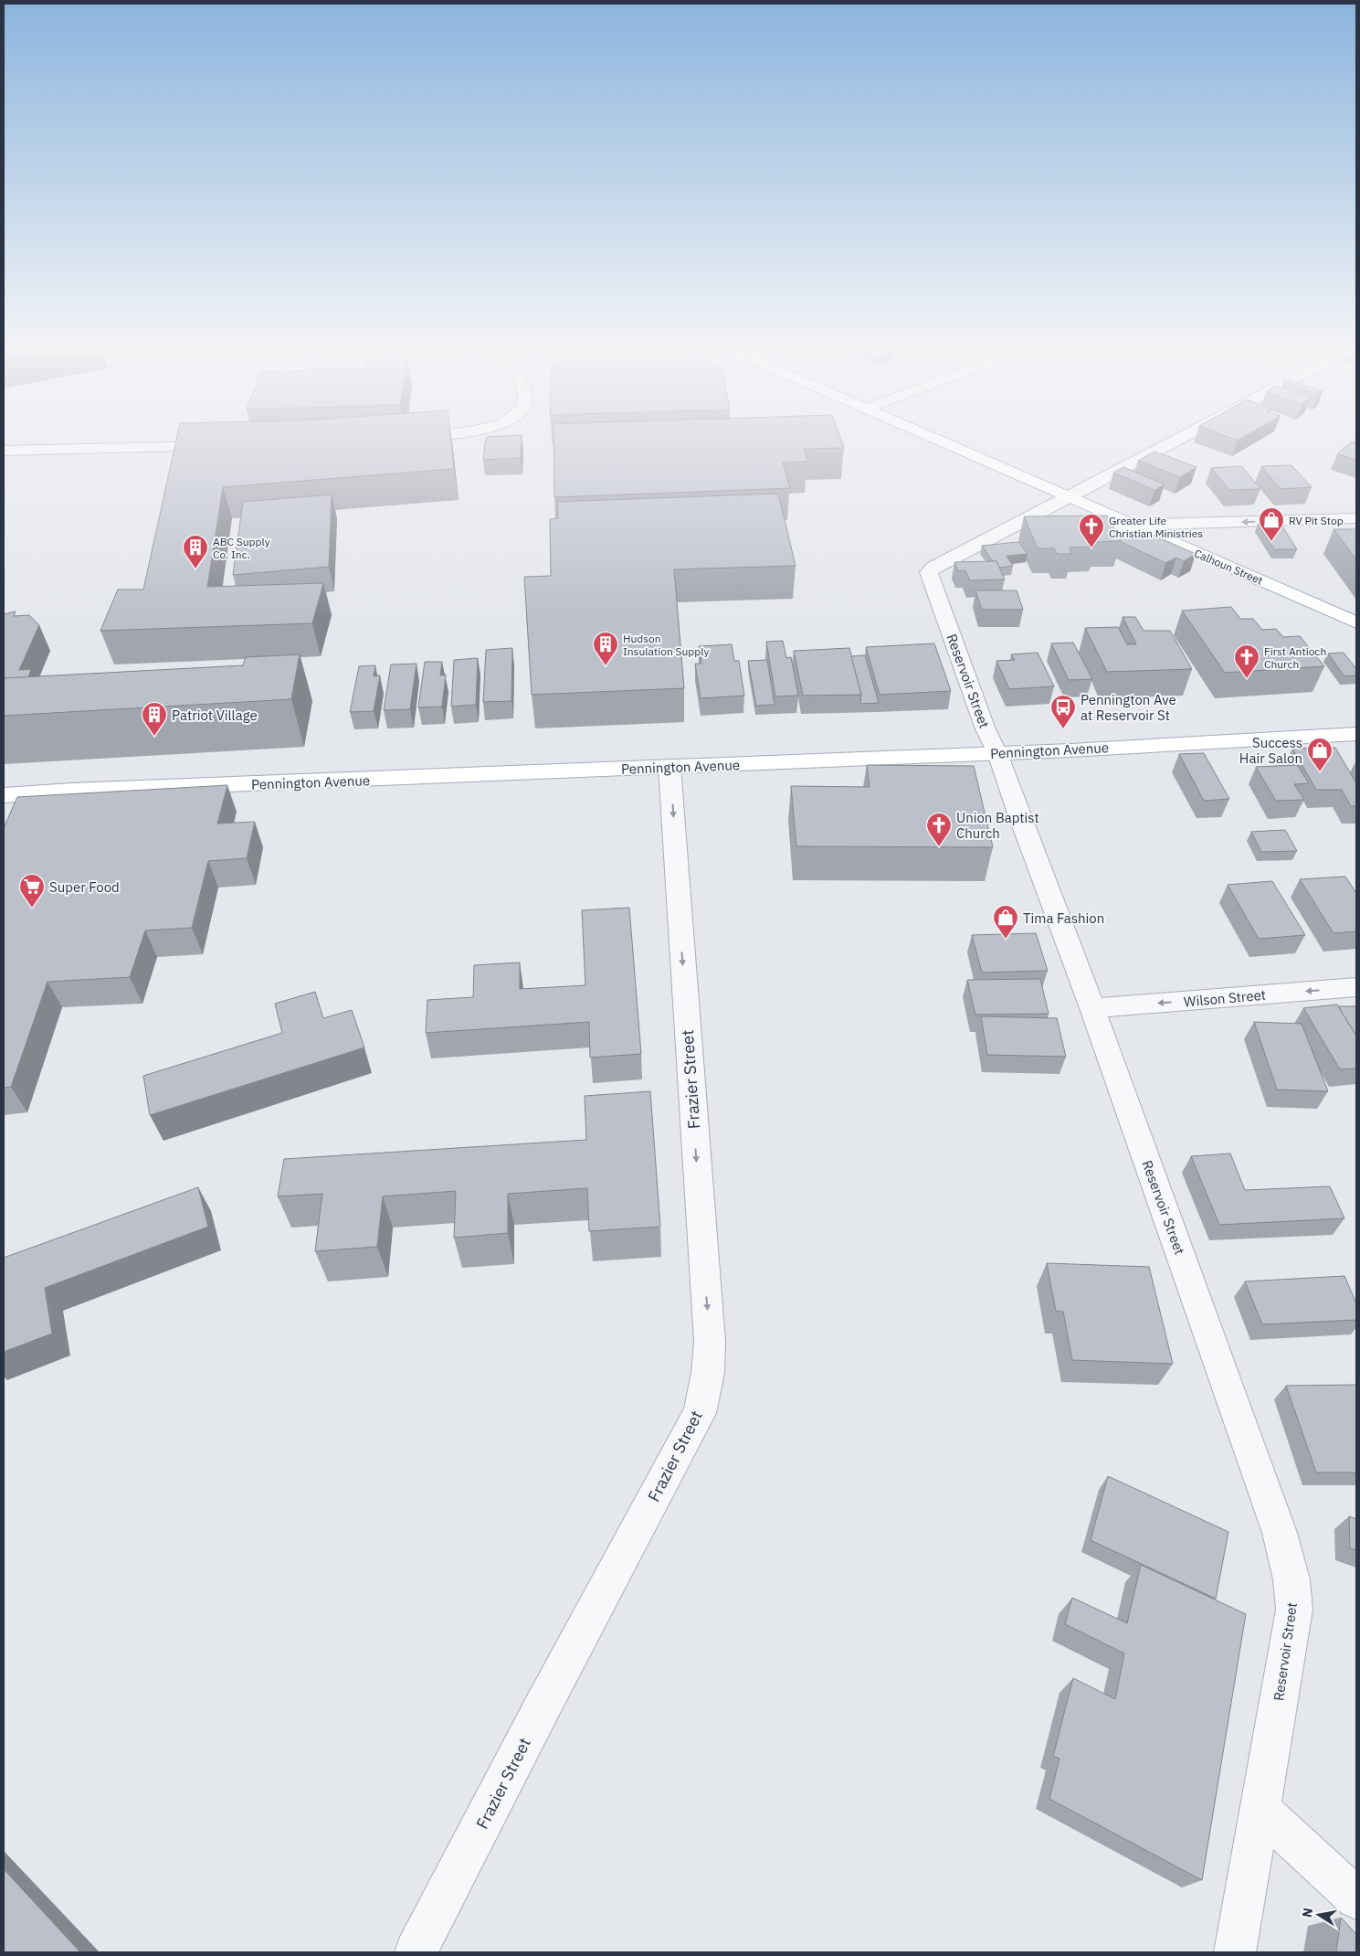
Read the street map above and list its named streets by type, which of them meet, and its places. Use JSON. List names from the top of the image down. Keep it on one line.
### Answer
{"streets":{"main road":["Calhoun Street","Pennington Avenue"],"street":["Reservoir Street","Wilson Street","Frazier Street"]},"crossings":[["Reservoir Street","Pennington Avenue"],["Reservoir Street","Wilson Street"],["Pennington Avenue","Frazier Street"]],"one_way":["Wilson Street","Frazier Street"],"places":{"shop":["RV Pit Stop","Success Hair Salon","Tima Fashion"],"church":["Greater Life Christian Ministries","First Antioch Church","Union Baptist Church"],"building":["ABC Supply Co. Inc.","Hudson Insulation Supply","Patriot Village"],"bus stop":["Pennington Ave at Reservoir St"],"supermarket":["Super Food"]},"north":"left"}
